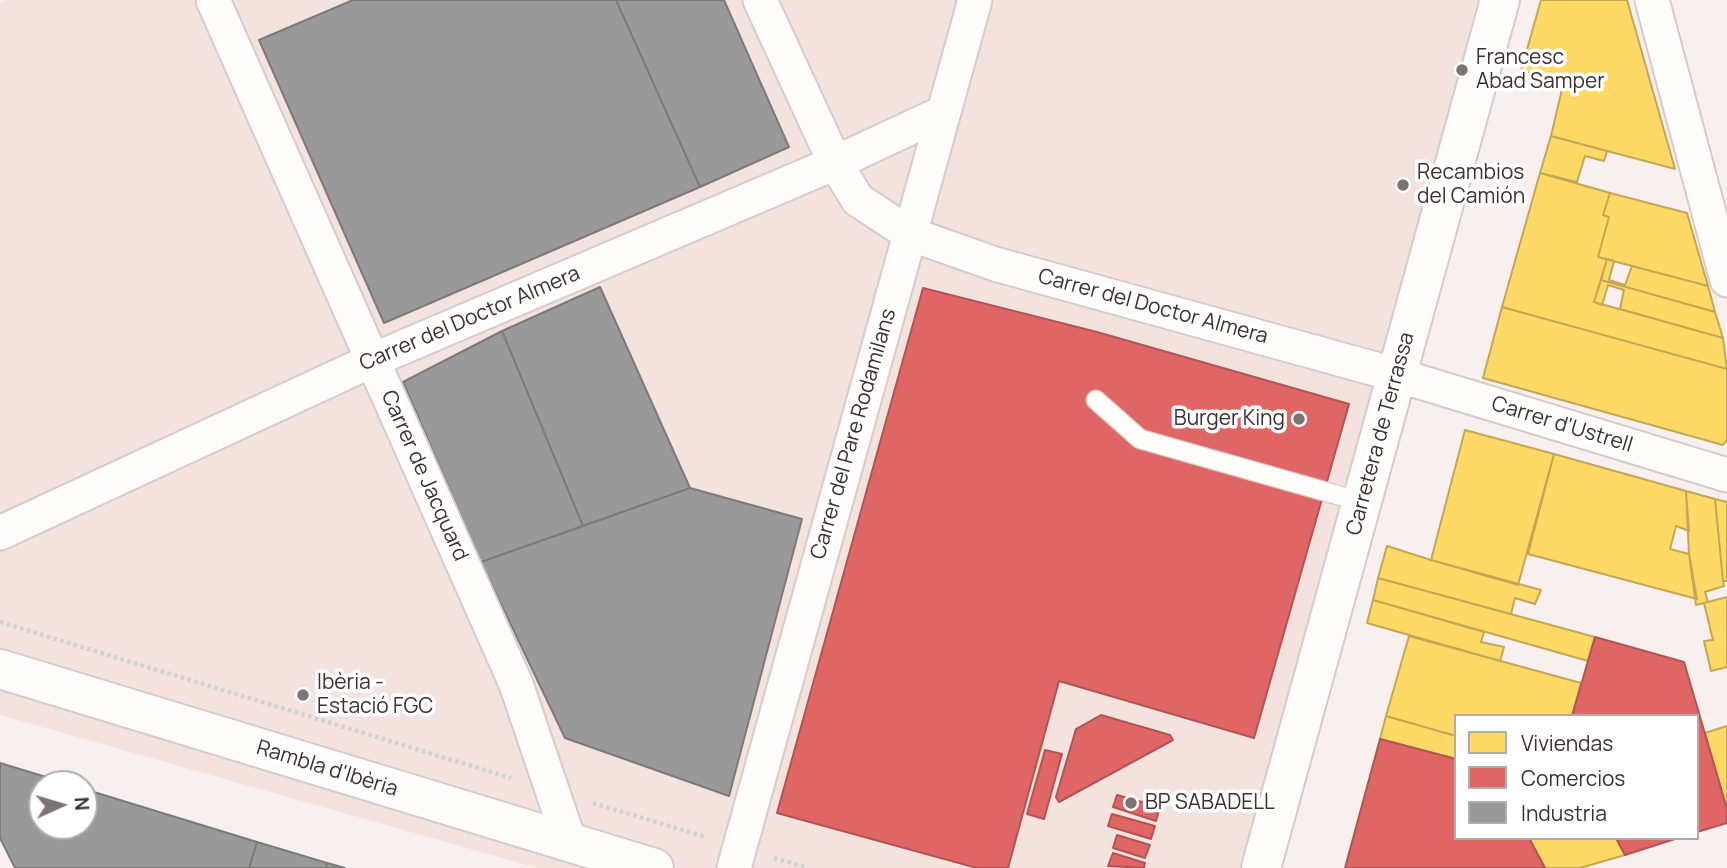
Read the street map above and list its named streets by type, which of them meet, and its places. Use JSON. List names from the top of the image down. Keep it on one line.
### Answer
{"streets":{"main road":["Carretera de Terrassa","Rambla d'Ibèria"],"street":["Carrer del Doctor Almera","Carrer d'Ustrell","Carrer del Pare Rodamilans","Carrer de Jacquard"]},"crossings":[["Carrer del Doctor Almera","Carrer d'Ustrell"],["Carrer del Doctor Almera","Carrer del Pare Rodamilans"],["Carrer del Doctor Almera","Carretera de Terrassa"],["Carrer del Doctor Almera","Carrer de Jacquard"],["Carrer d'Ustrell","Carretera de Terrassa"],["Carrer de Jacquard","Rambla d'Ibèria"]],"places":["Francesc Abad Samper","Recambios del Camión","Burger King","Ibèria - Estació FGC","BP SABADELL"],"legend":["Viviendas","Comercios","Industria"],"north":"right"}
